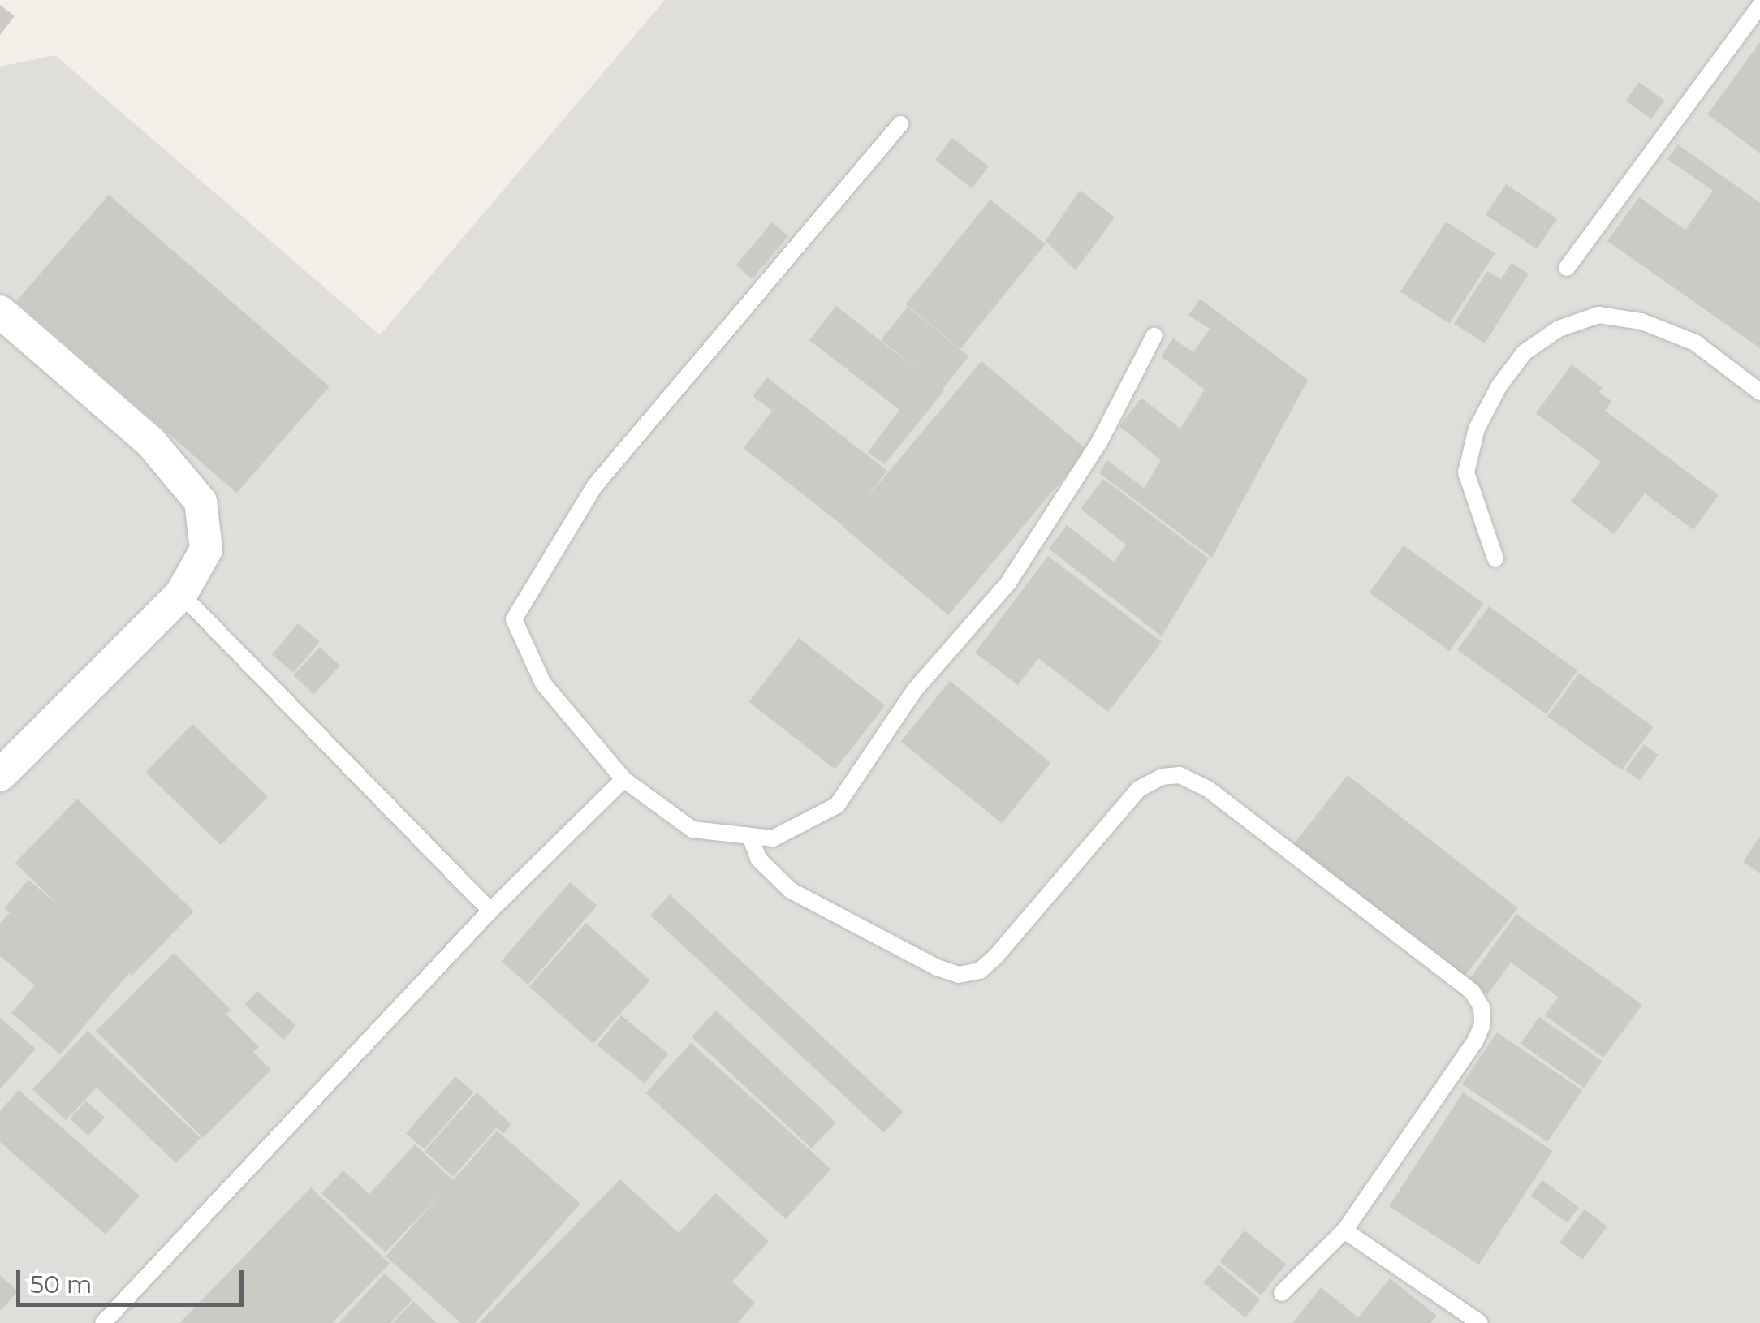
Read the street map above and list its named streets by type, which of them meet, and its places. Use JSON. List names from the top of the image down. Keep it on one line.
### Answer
{"scale_bar":"50 m"}
